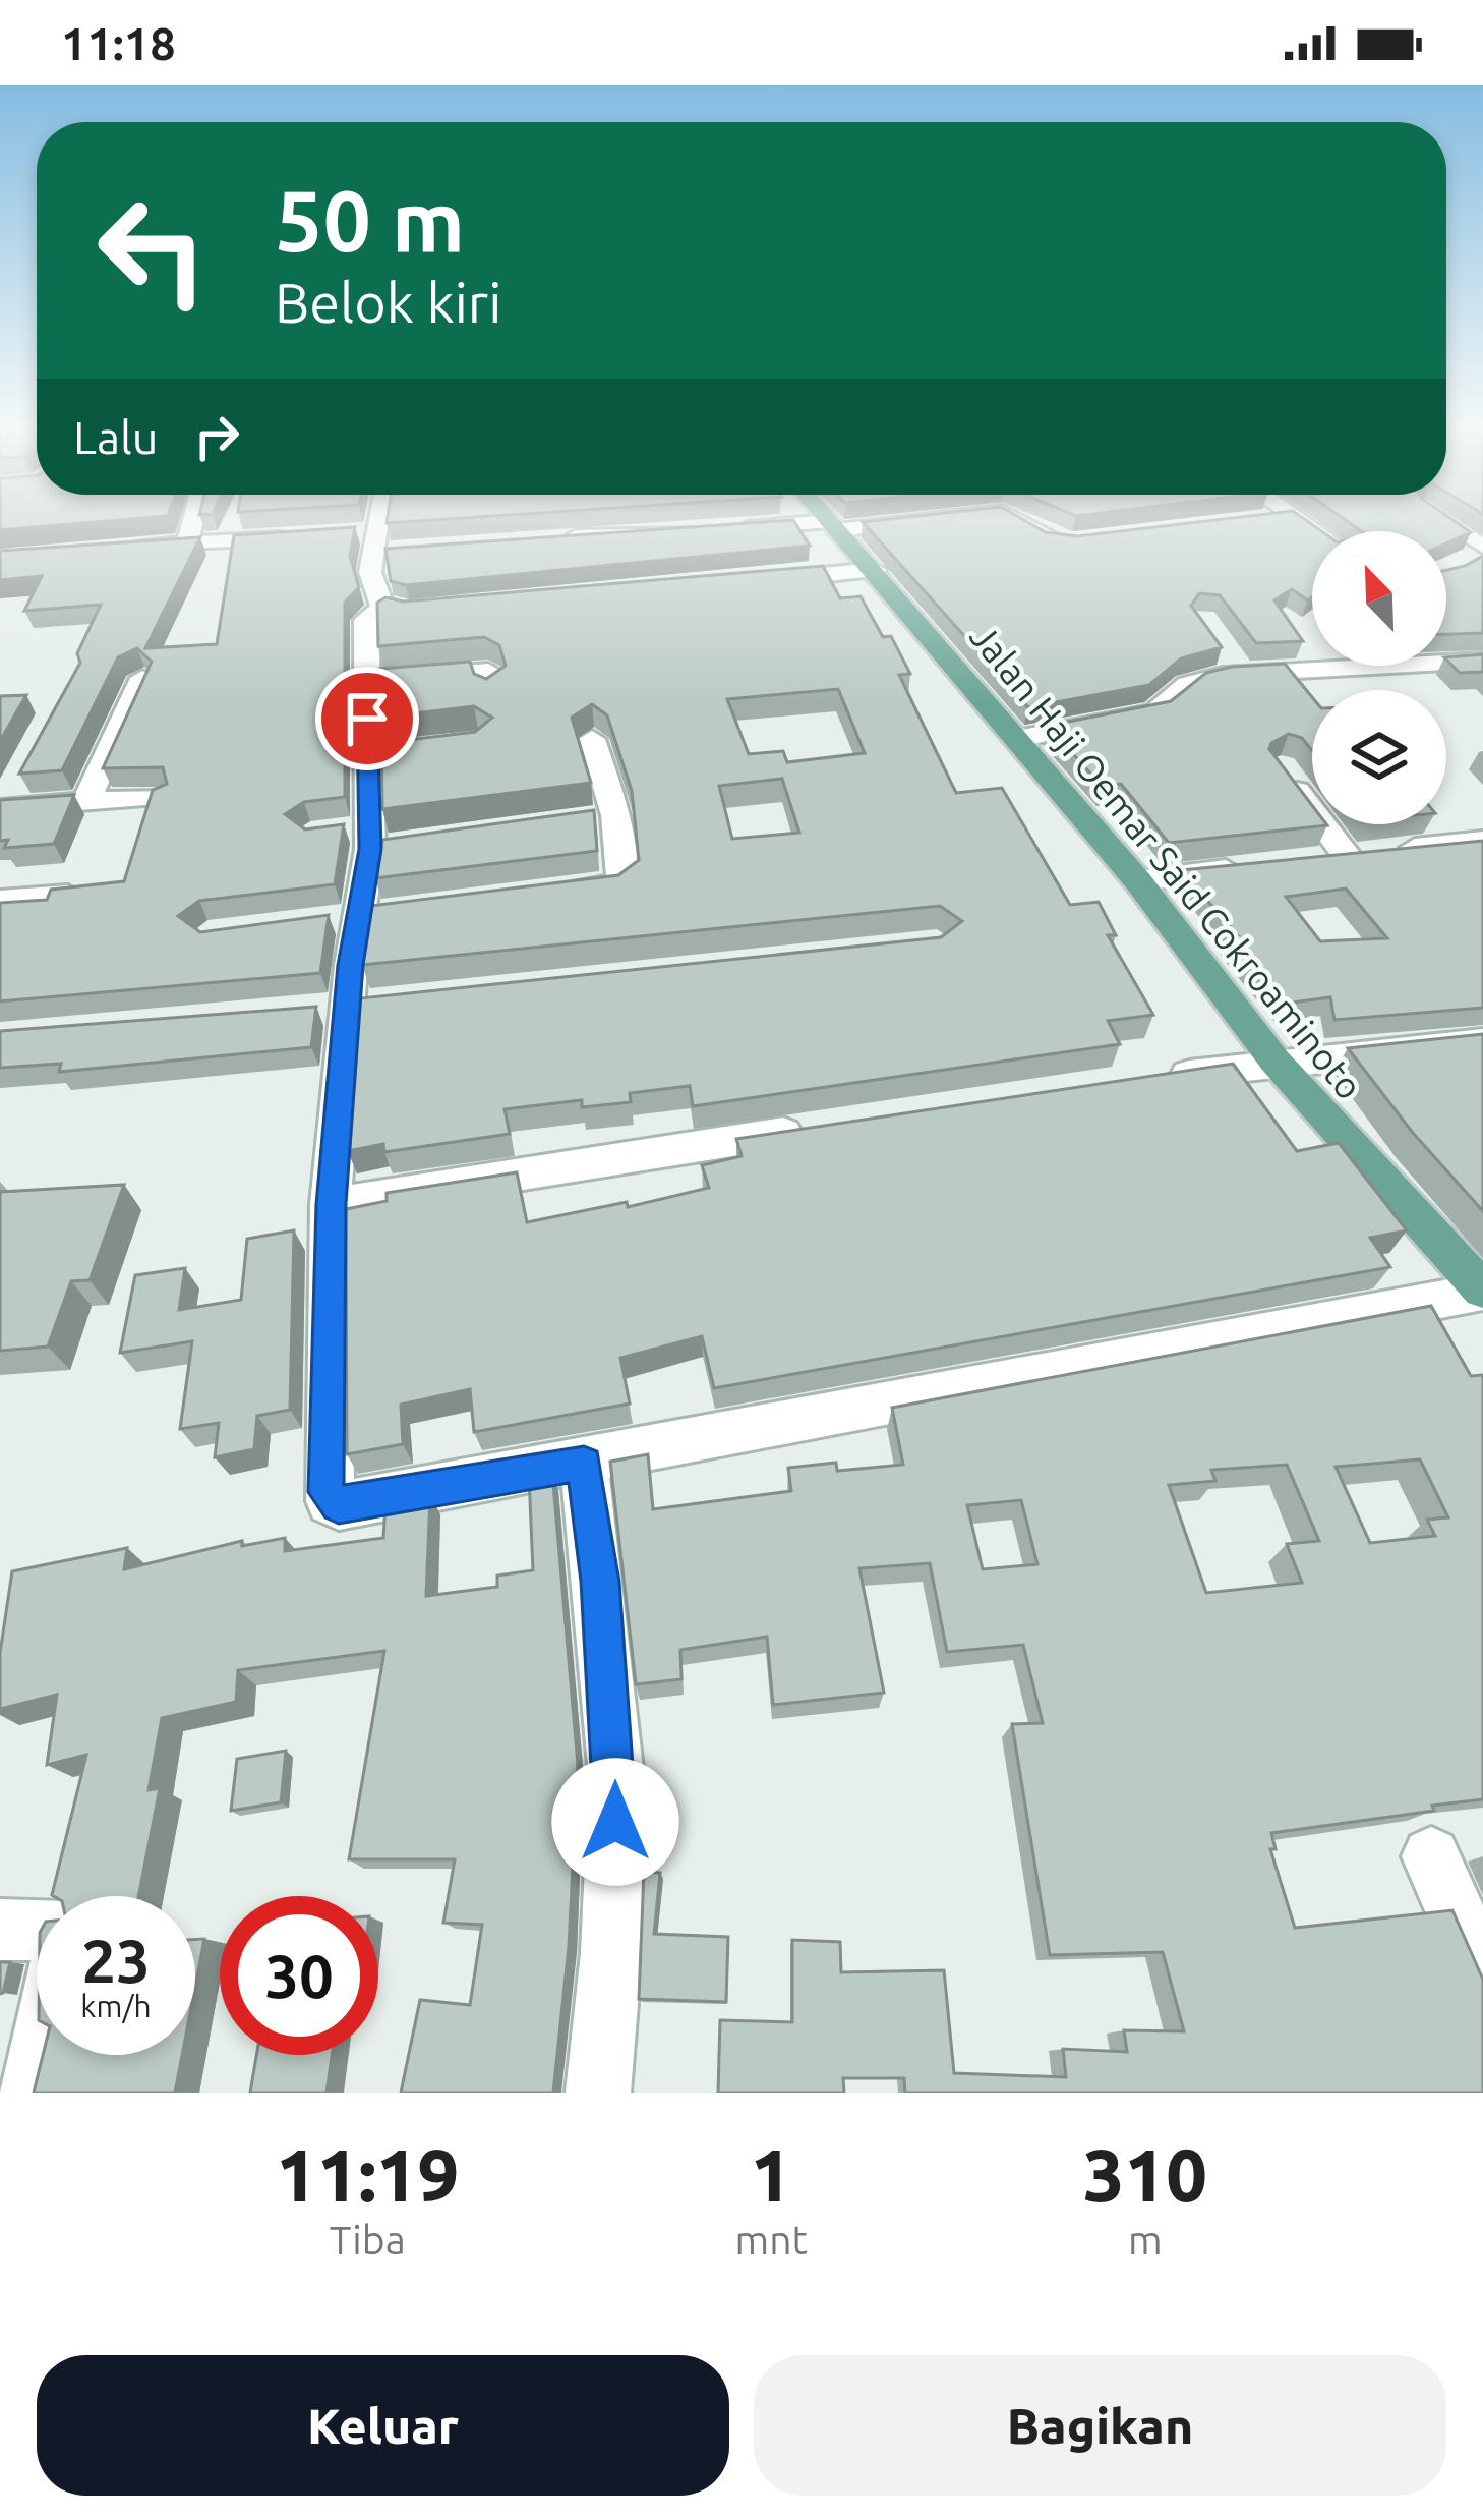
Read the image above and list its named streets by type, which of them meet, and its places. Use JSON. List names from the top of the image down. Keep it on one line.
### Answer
{"streets":{"main road":["Jalan Haji Oemar Said Cokroaminoto"]},"north":"top left","page":{"status":"11:18","turn":["50 m","Belok kiri"],"then":"Lalu","speed":"23 km/h","limit":"30","eta":["11:19","Tiba","1","mnt","310","m"],"buttons":["Keluar","Bagikan"]}}
